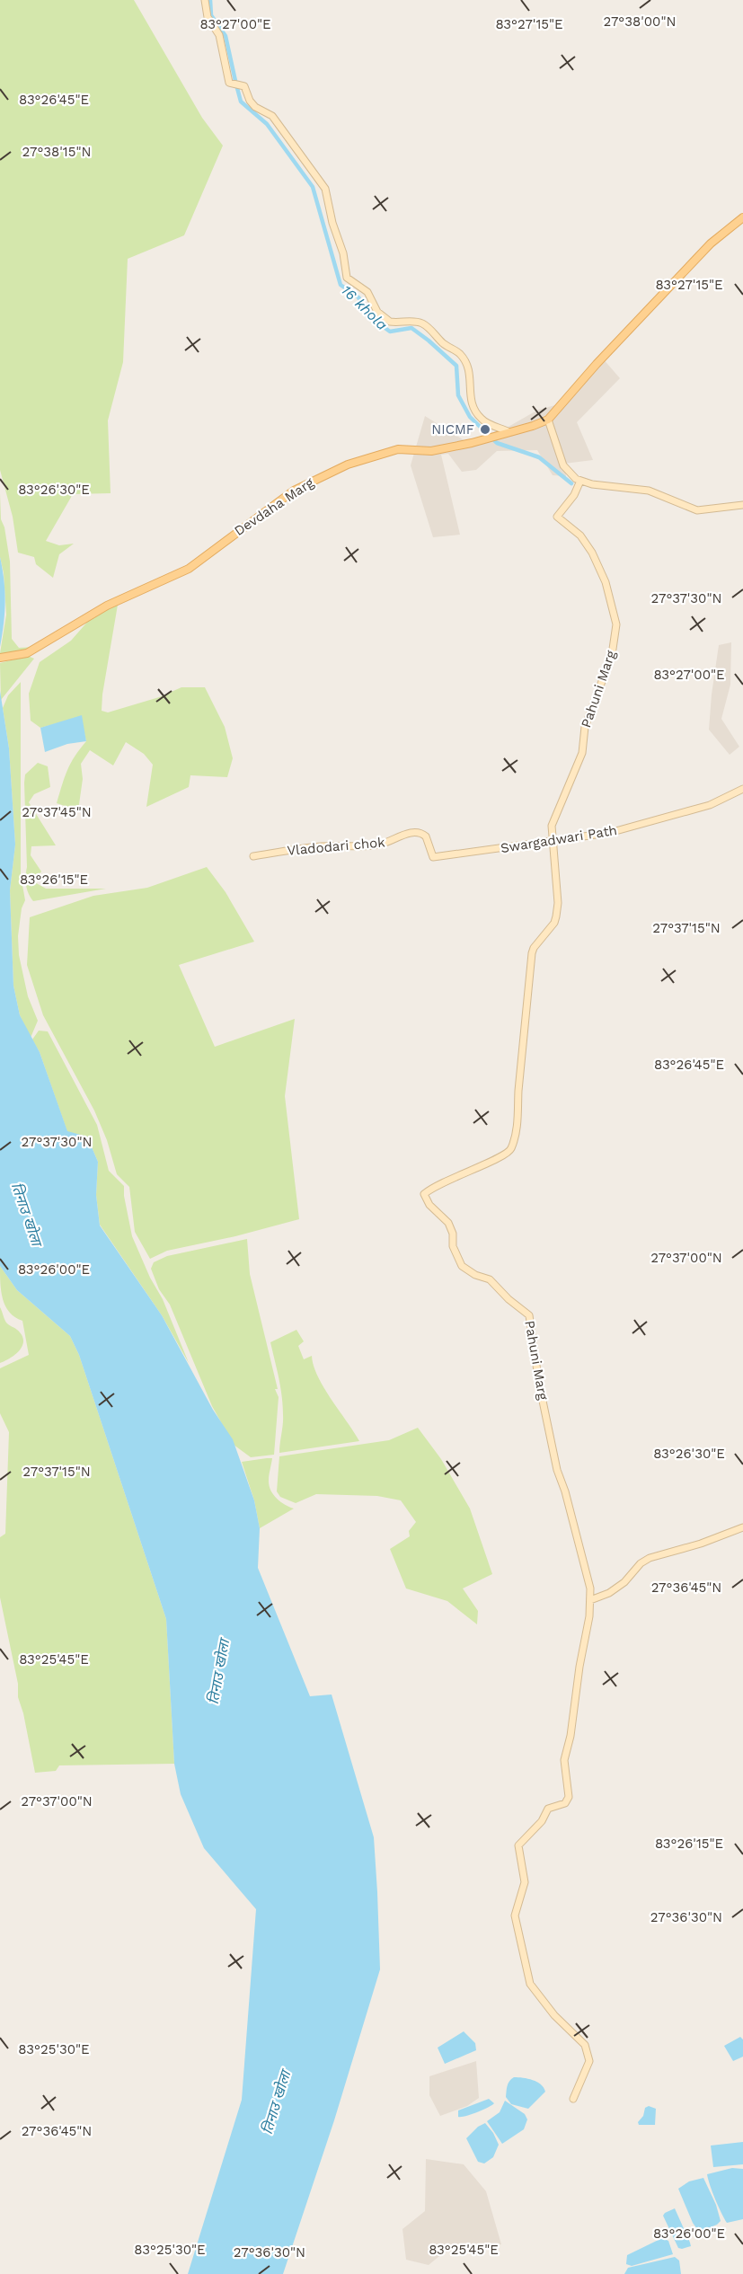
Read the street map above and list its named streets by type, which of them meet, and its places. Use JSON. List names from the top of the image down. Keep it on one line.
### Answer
{"streets":{"main road":["Devdaha Marg"],"street":["Pahuni Marg","Swargadwari Path","Vladodari chok"]},"crossings":[["Pahuni Marg","Swargadwari Path"],["Swargadwari Path","Vladodari chok"]],"water":["16 khola","तिनाउ खोला"],"places":["NICMF"],"coordinates":["27°38'00\"N","83°27'00\"E","83°27'15\"E","83°26'45\"E","27°38'15\"N","83°26'30\"E","27°37'30\"N","27°37'45\"N","83°26'15\"E","27°37'15\"N","27°37'00\"N","83°26'00\"E","27°36'45\"N","83°25'45\"E","27°36'30\"N","83°25'30\"E"]}
